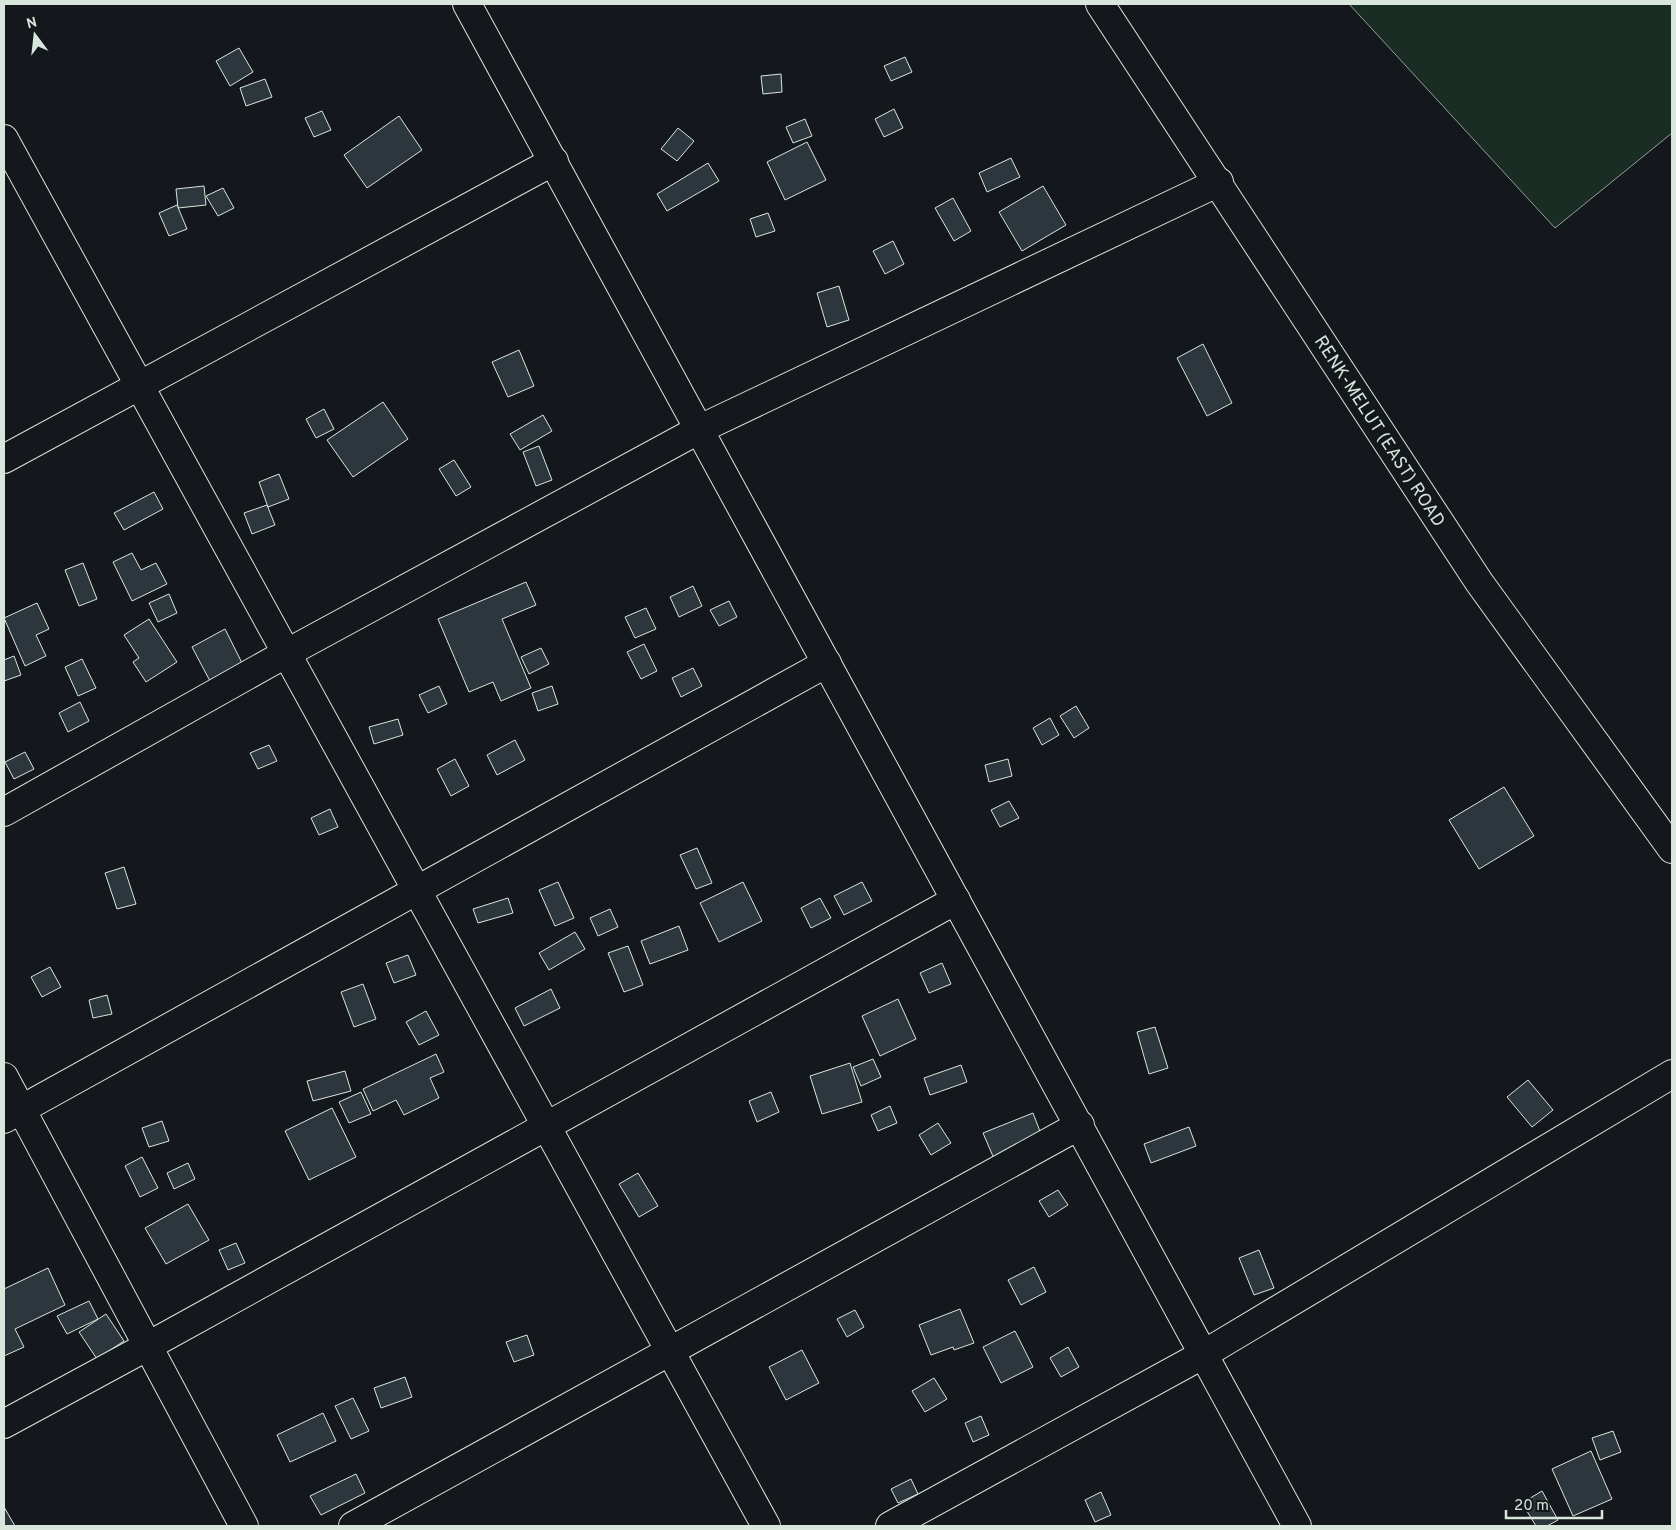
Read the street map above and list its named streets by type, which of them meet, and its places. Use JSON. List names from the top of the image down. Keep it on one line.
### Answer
{"streets":{"street":["RENK-MELUT (EAST) ROAD"]},"scale_bar":"20 m","north":"top"}
